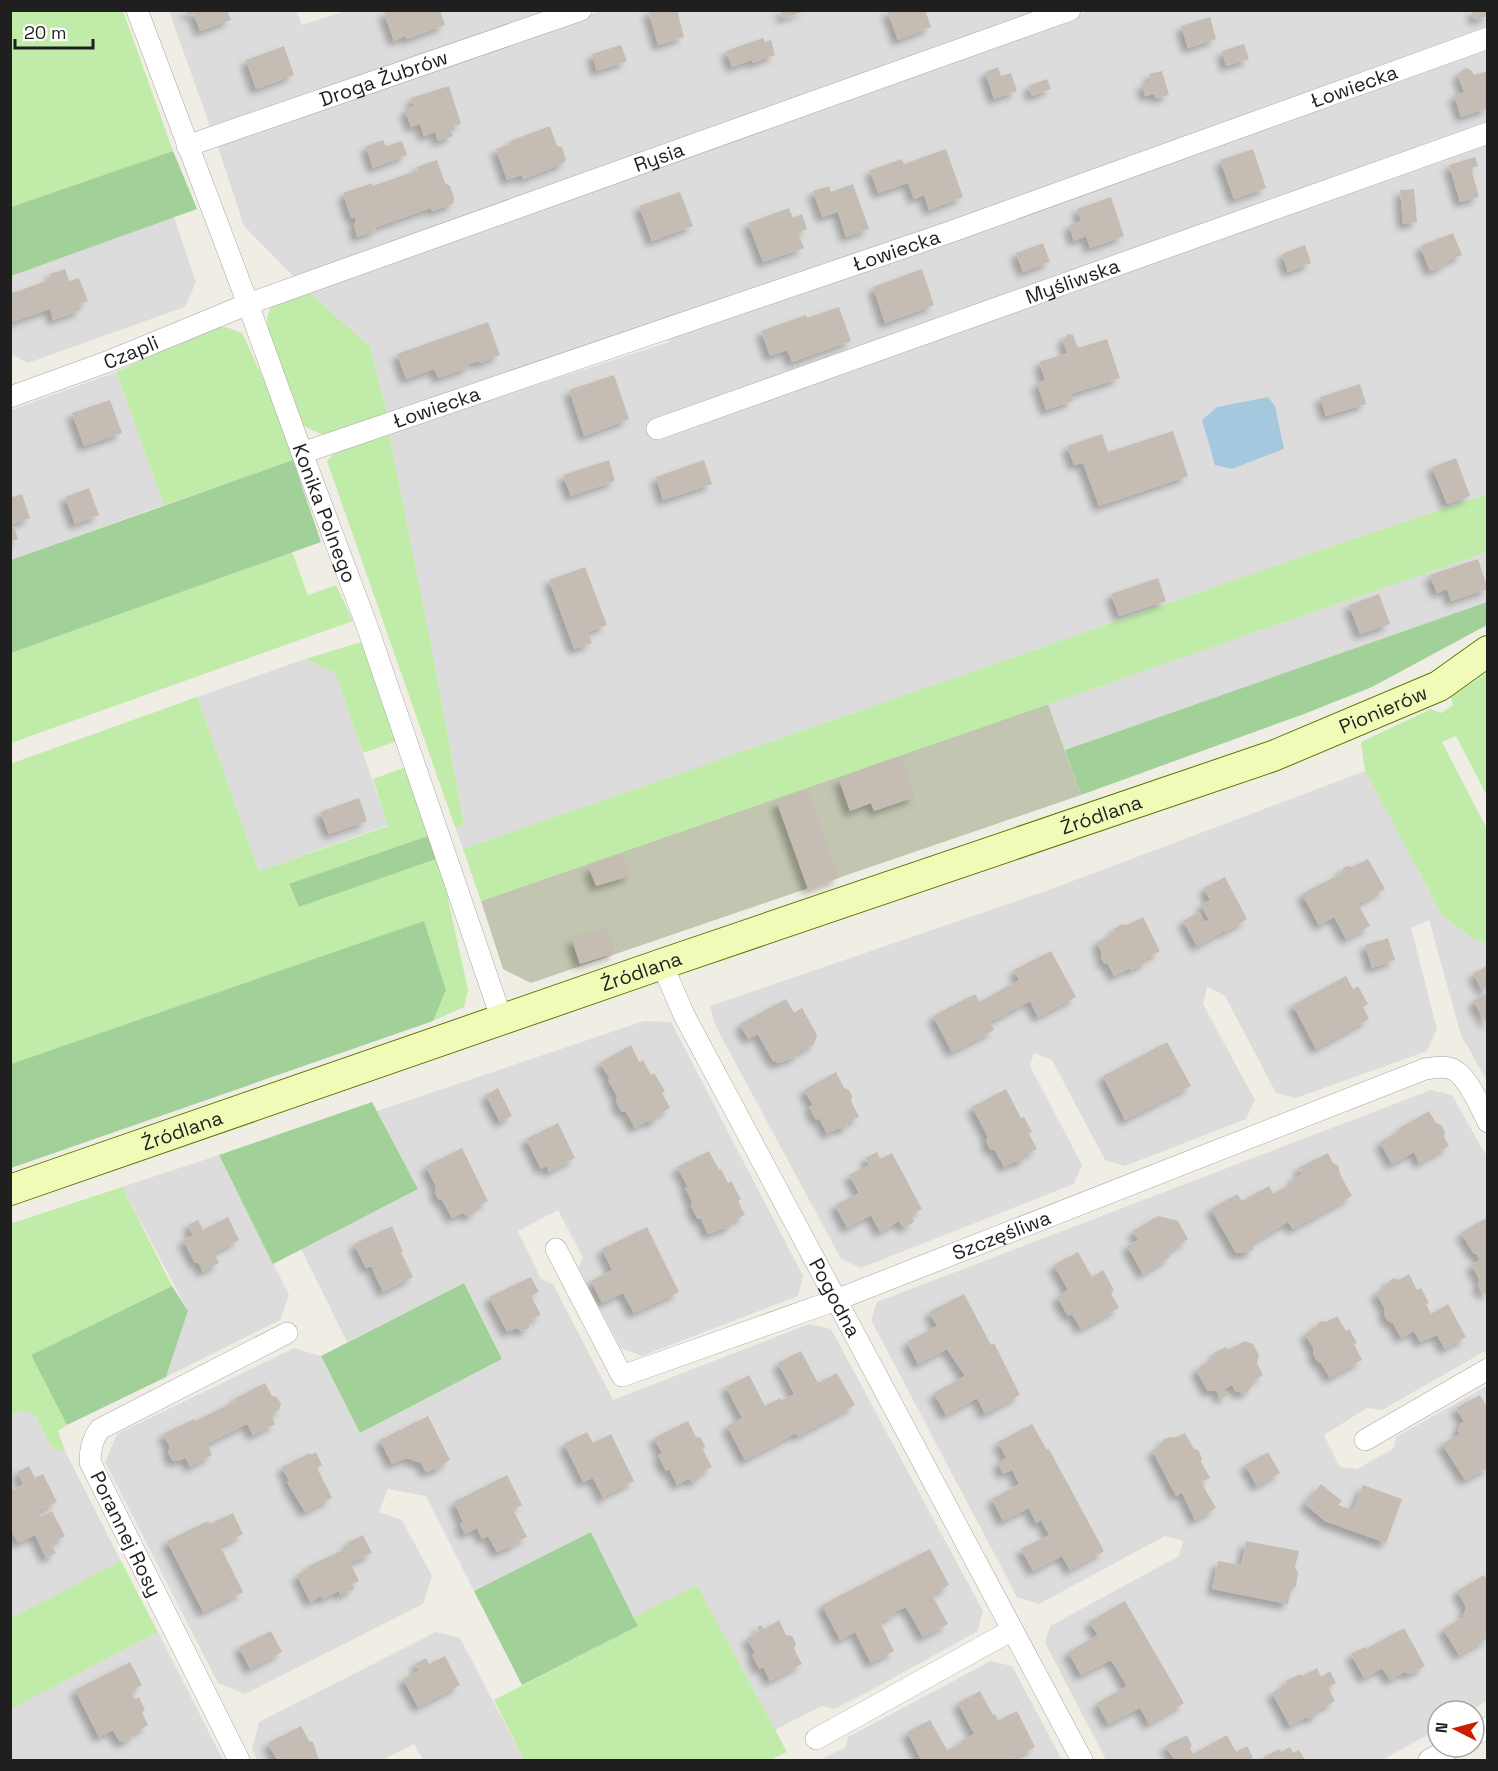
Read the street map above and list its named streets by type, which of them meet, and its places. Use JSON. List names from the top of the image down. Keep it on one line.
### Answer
{"streets":{"main road":["Pionierów","Źródlana"],"street":["Droga Żubrów","Łowiecka","Rysia","Myśliwska","Czapli","Konika Polnego","Szczęśliwa","Pogodna","Porannej Rosy"]},"crossings":[["Droga Żubrów","Konika Polnego"],["Łowiecka","Konika Polnego"],["Rysia","Czapli"],["Rysia","Konika Polnego"],["Czapli","Konika Polnego"],["Konika Polnego","Źródlana"],["Pionierów","Źródlana"],["Źródlana","Pogodna"],["Szczęśliwa","Pogodna"]],"scale_bar":"20 m","north":"left"}
